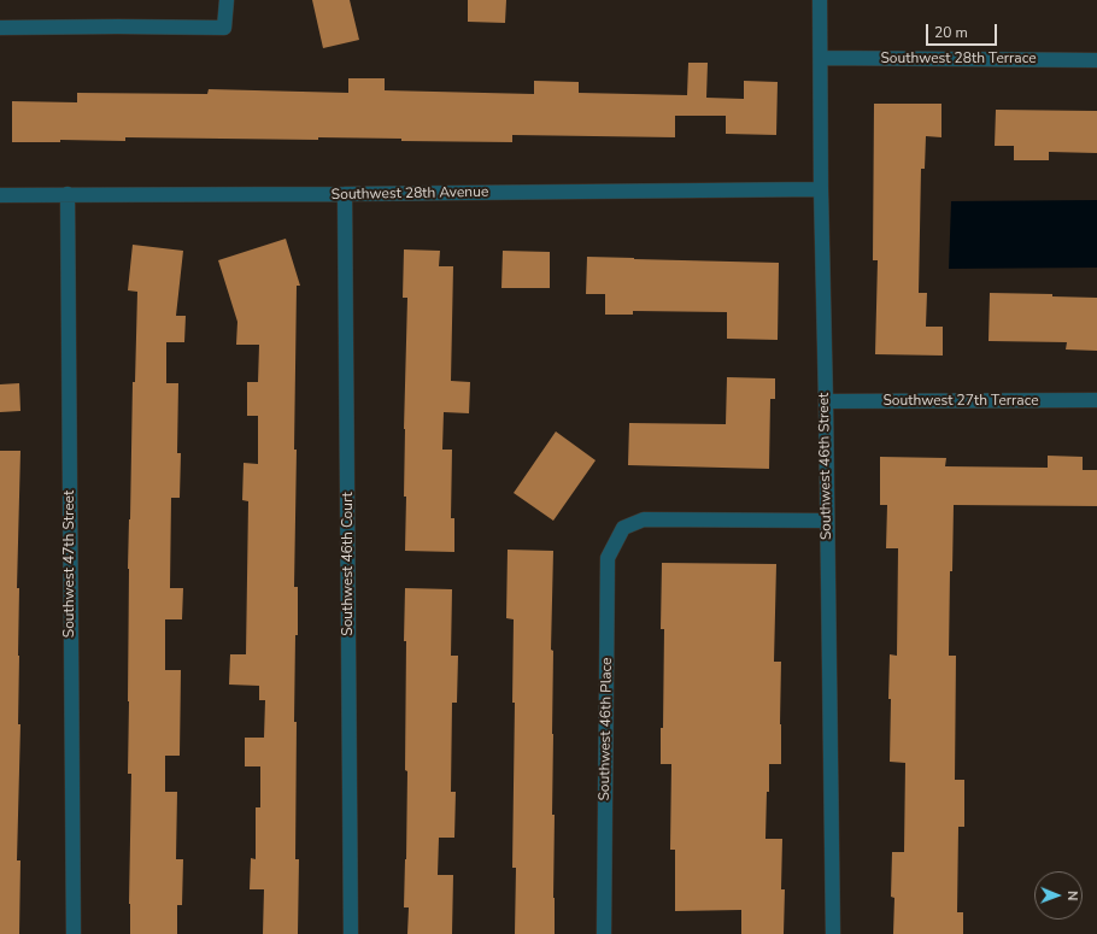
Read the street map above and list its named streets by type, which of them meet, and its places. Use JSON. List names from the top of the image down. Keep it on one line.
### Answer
{"streets":{"street":["Southwest 28th Terrace","Southwest 28th Avenue","Southwest 27th Terrace","Southwest 46th Street","Southwest 47th Street","Southwest 46th Court","Southwest 46th Place"]},"crossings":[["Southwest 28th Terrace","Southwest 46th Street"],["Southwest 28th Avenue","Southwest 46th Street"],["Southwest 28th Avenue","Southwest 47th Street"],["Southwest 28th Avenue","Southwest 46th Court"],["Southwest 27th Terrace","Southwest 46th Street"],["Southwest 46th Street","Southwest 46th Place"]],"scale_bar":"20 m","north":"right"}
